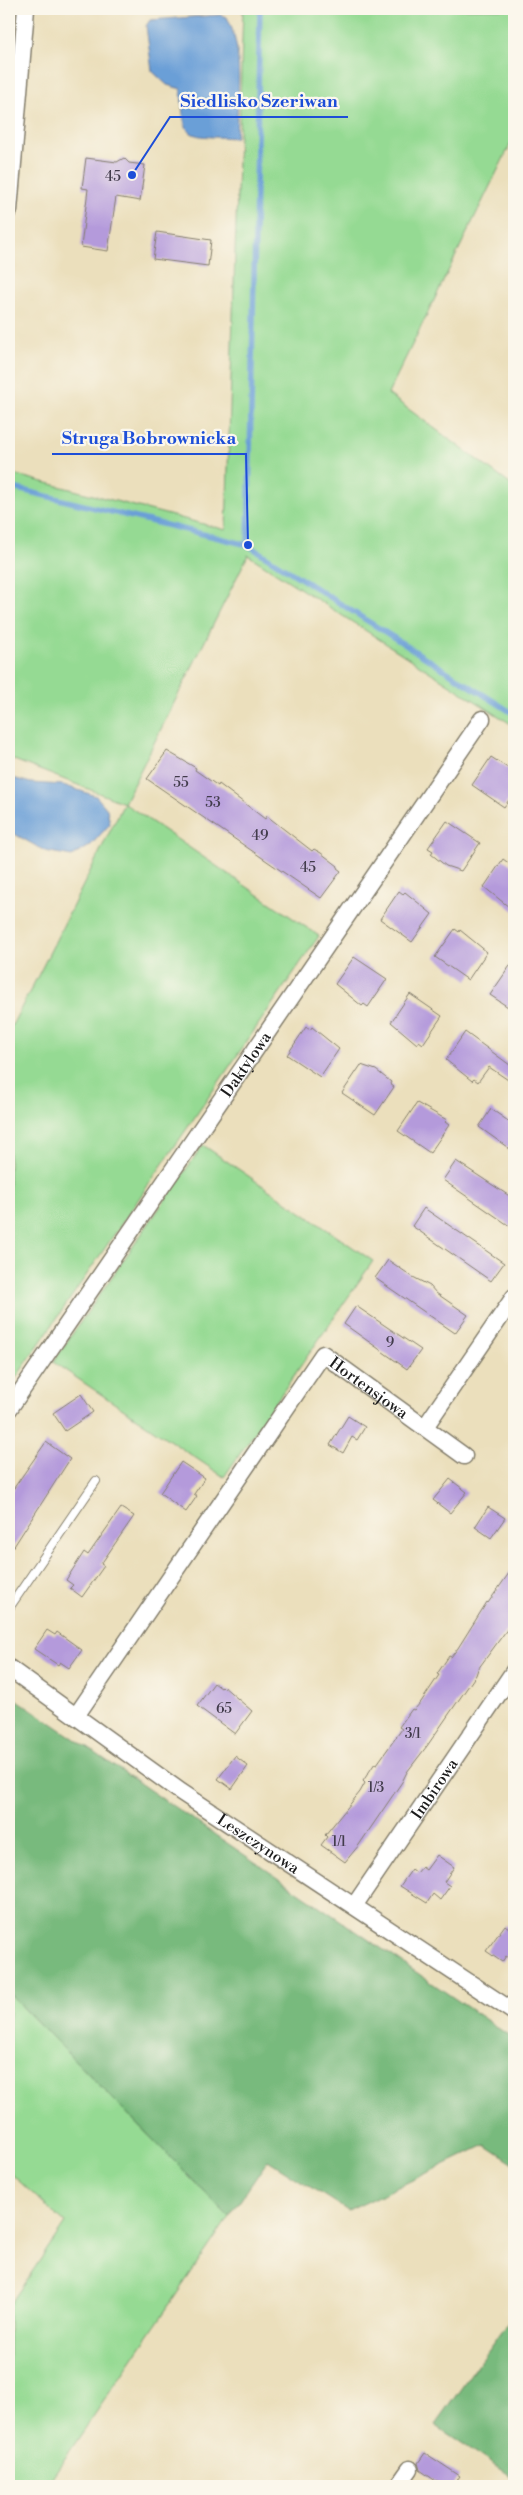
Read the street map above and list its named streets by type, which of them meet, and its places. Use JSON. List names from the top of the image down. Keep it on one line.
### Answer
{"streets":{"street":["Daktylowa","Hortensjowa","Imbirowa","Leszczynowa"]},"crossings":[["Hortensjowa","Leszczynowa"],["Imbirowa","Leszczynowa"]],"places":["Siedlisko Szeriwan","Struga Bobrownicka"],"house_numbers":["45","55","53","49","45","9","65","3/1","1/3","1/1"]}
